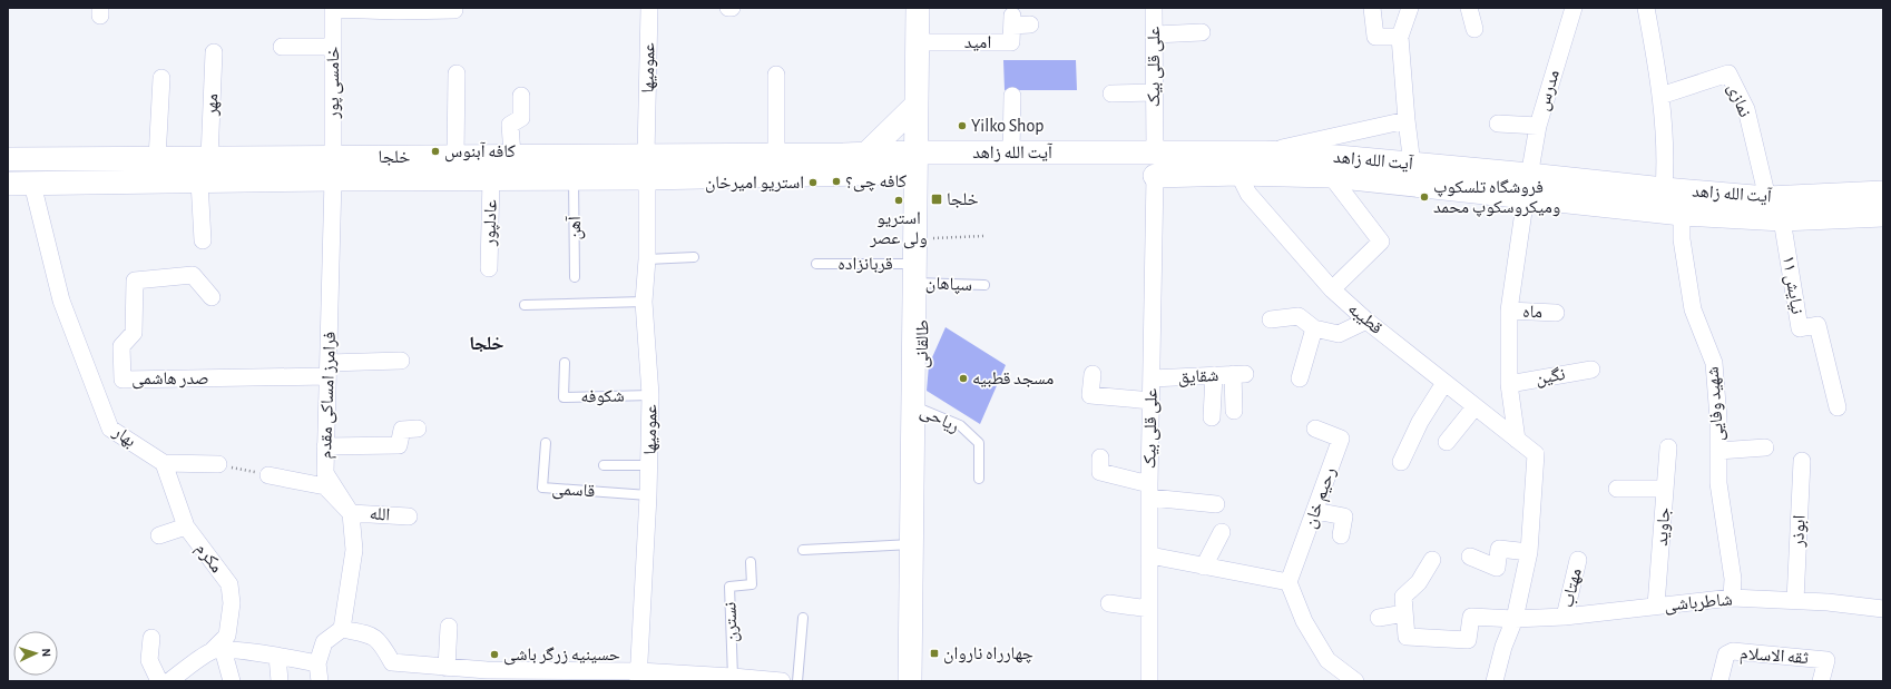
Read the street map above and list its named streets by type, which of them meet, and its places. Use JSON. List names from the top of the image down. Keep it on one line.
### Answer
{"streets":{"main road":["آیت الله زاهد","خلجا","طالقانی"],"street":["امید","علی قلی بیک","عمومیها","خامسی پور","مدرس","نمازی","مهر","عادلپور","نیایش ۱۱","ماه","قطیبه","شقایق","نگین","صدر هاشمی","فرامرز امساکی مقدم","شهید وفایی","بهار","رحیم خان","الله","جاوید","ابوذر","مکرم","مهتاب","شاطرباشی","ثقه الاسلام"],"lane":["آهن","قربانزاده","سپاهان","شکوفه","ریاحی","قاسمی","نسترن"]},"crossings":[["امید","طالقانی"],["علی قلی بیک","آیت الله زاهد"],["علی قلی بیک","شقایق"],["عمومیها","خلجا"],["عمومیها","شکوفه"],["عمومیها","قاسمی"],["خامسی پور","خلجا"],["خامسی پور","فرامرز امساکی مقدم"],["مدرس","آیت الله زاهد"],["نمازی","آیت الله زاهد"],["مهر","خلجا"],["آیت الله زاهد","خلجا"],["آیت الله زاهد","نیایش ۱۱"],["آیت الله زاهد","قطیبه"],["آیت الله زاهد","طالقانی"],["آیت الله زاهد","شهید وفایی"],["خلجا","عادلپور"],["خلجا","آهن"],["خلجا","طالقانی"],["خلجا","فرامرز امساکی مقدم"],["خلجا","بهار"],["قربانزاده","سپاهان"],["قربانزاده","طالقانی"],["سپاهان","طالقانی"],["قطیبه","شاطرباشی"],["طالقانی","ریاحی"],["صدر هاشمی","فرامرز امساکی مقدم"],["فرامرز امساکی مقدم","الله"],["شهید وفایی","شاطرباشی"],["بهار","مکرم"],["جاوید","شاطرباشی"],["ابوذر","شاطرباشی"],["مهتاب","شاطرباشی"]],"districts":["خلجا"],"places":{"other":["Yilko Shop","کافه آبنوس","کافه چی؟","استریو امیرخان","فروشگاه تلسکوپ ومیکروسکوپ محمد","استریو ولی عصر","مسجد قطبیه","حسینیه زرگر باشی"],"transit":["خلجا","چهارراه ناروان"]},"north":"right"}
